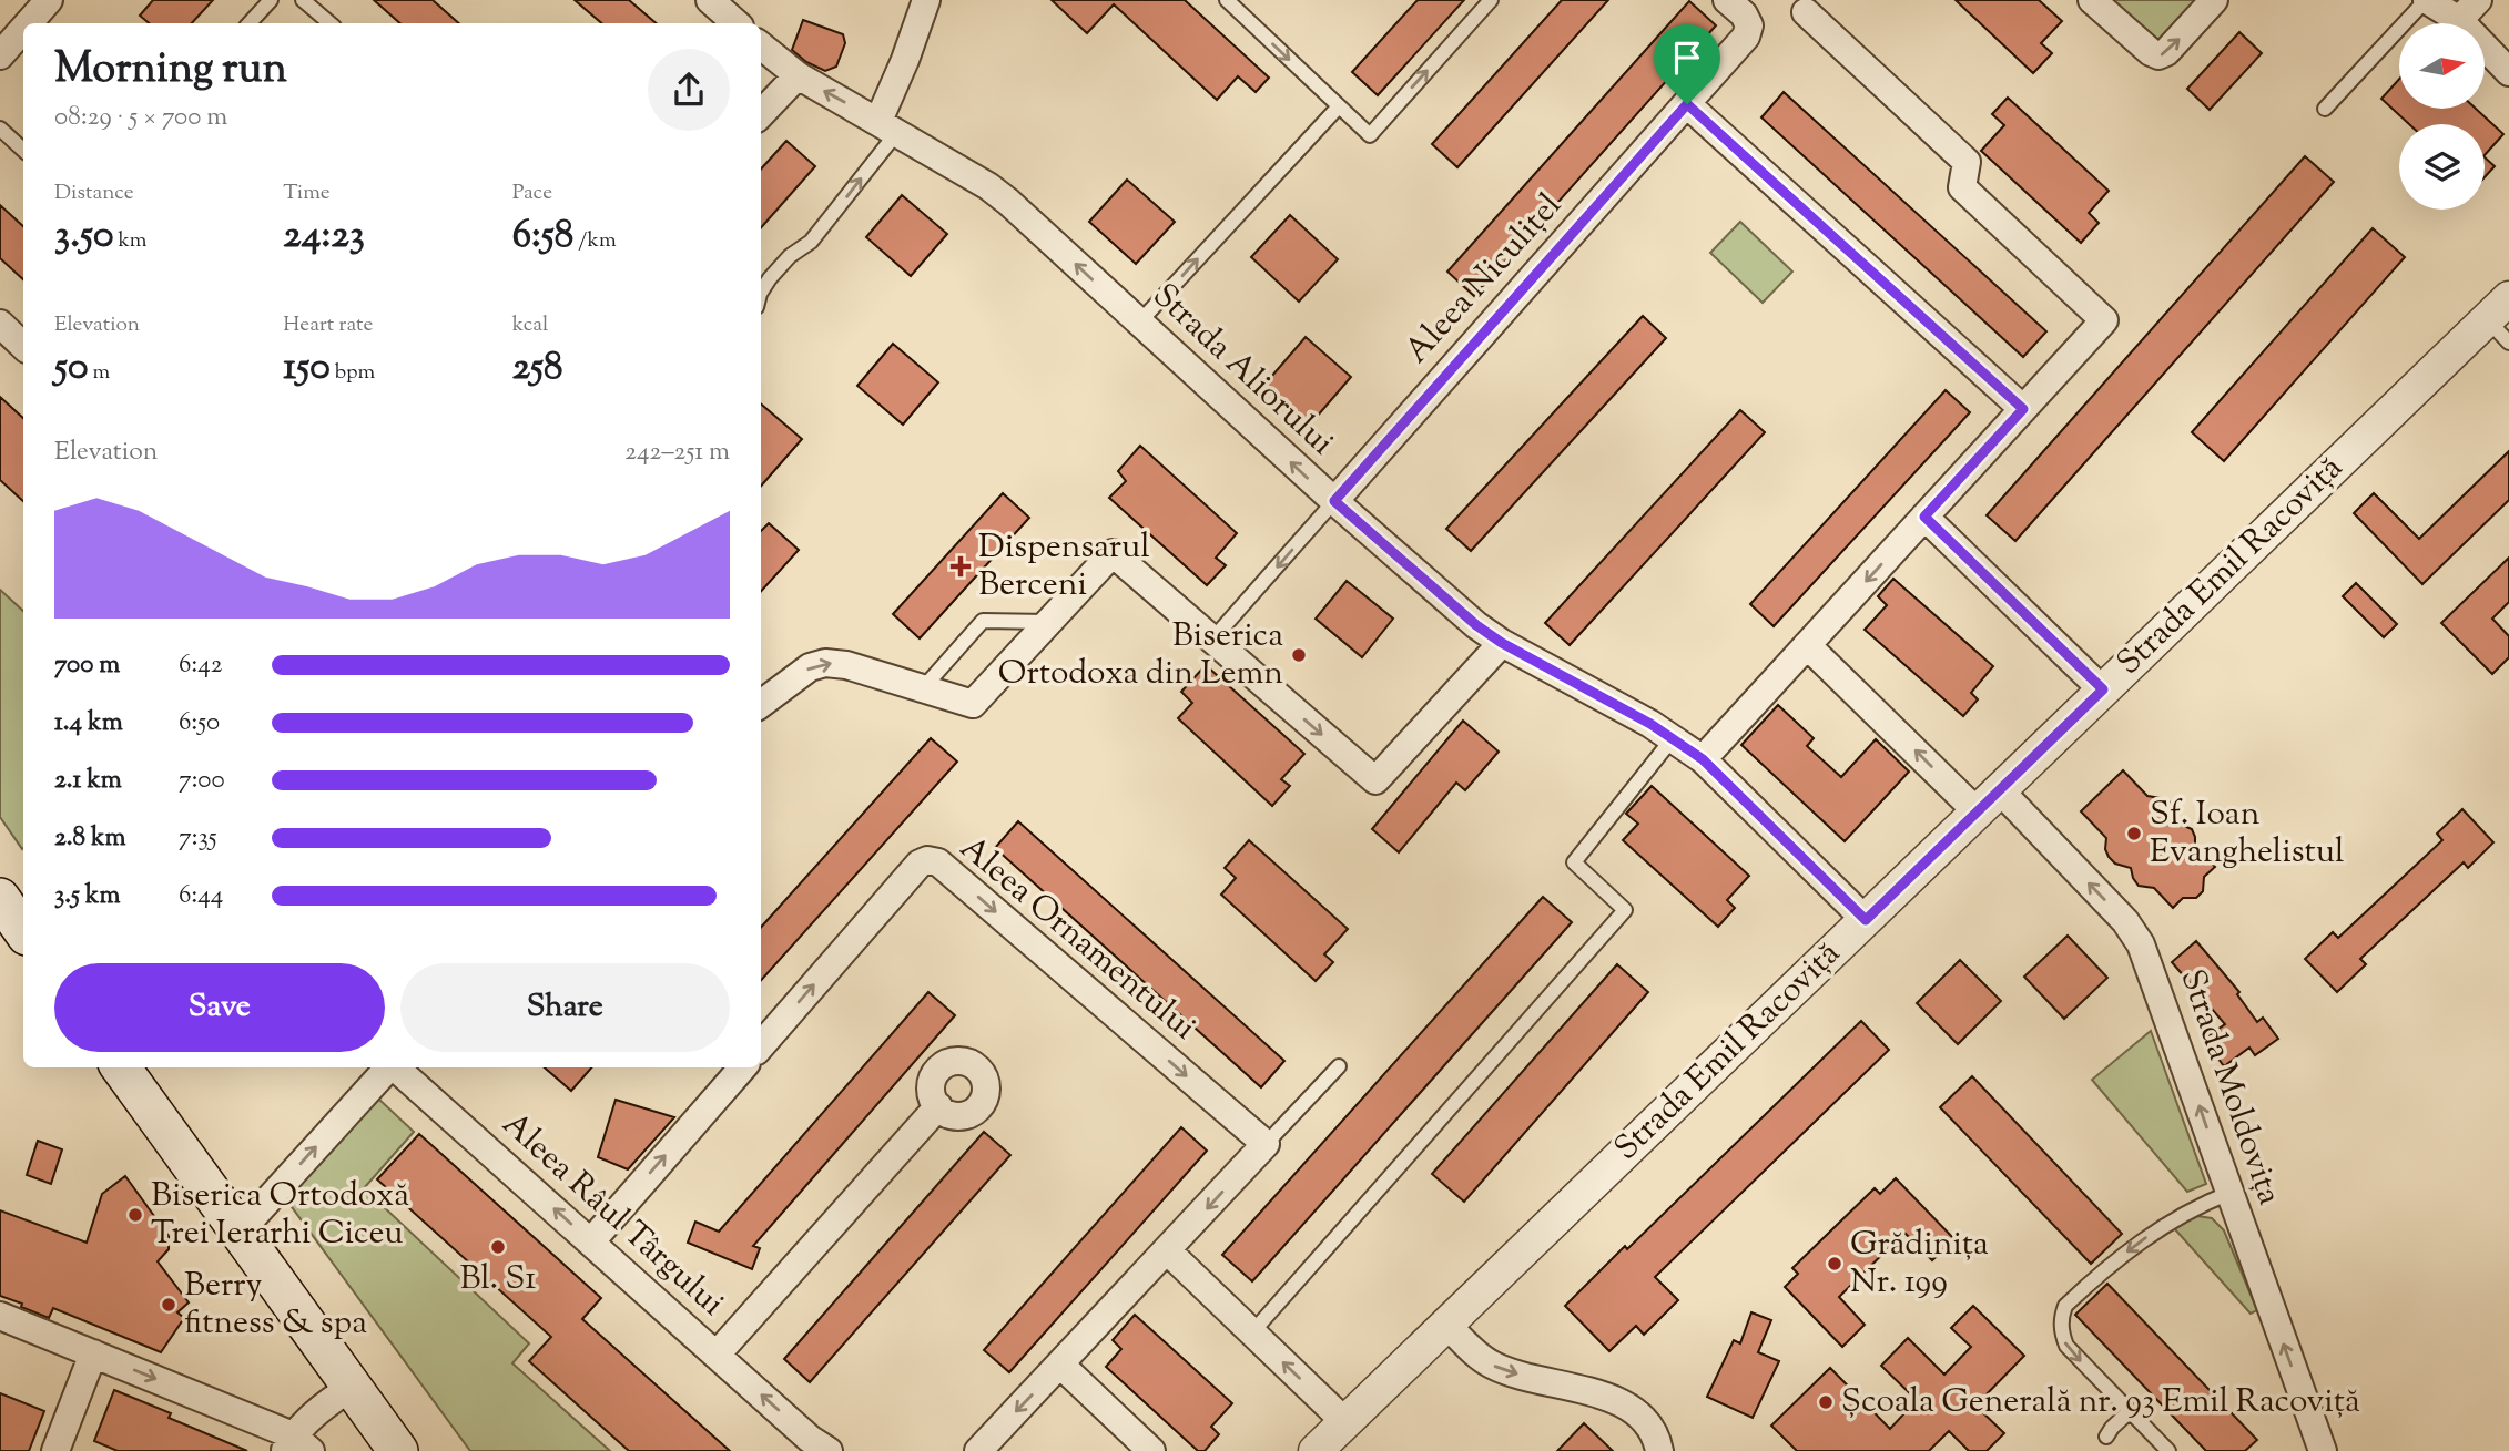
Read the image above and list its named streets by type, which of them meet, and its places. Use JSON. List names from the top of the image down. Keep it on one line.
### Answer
{"streets":{"street":["Aleea Niculițel","Strada Aliorului","Strada Emil Racoviță","Aleea Ornamentului","Strada Moldovița","Aleea Râul Târgului"]},"crossings":[["Aleea Niculițel","Strada Aliorului"],["Strada Aliorului","Strada Emil Racoviță"],["Strada Emil Racoviță","Strada Moldovița"]],"one_way":["Strada Aliorului","Strada Moldovița","Aleea Râul Târgului"],"places":{"health":["Dispensarul Berceni"],"other":["Biserica Ortodoxa din Lemn","Sf. Ioan Evanghelistul","Biserica Ortodoxă Trei Ierarhi Ciceu","Bl. S1","Grădinița Nr. 199","Berry fitness & spa","Școala Generală nr. 93 Emil Racoviță"]},"north":"right","page":{"heading":["Morning run","08:29 · 5 × 700 m"],"stats":[["Distance","3.50 km"],["Time","24:23"],["Pace","6:58 /km"],["Elevation","50 m"],["Heart rate","150 bpm"],["kcal","258"]],"chart":["Elevation","242–251 m"],"list":[{"name":"700 m","note":"6:42"},{"name":"1.4 km","note":"6:50"},{"name":"2.1 km","note":"7:00"},{"name":"2.8 km","note":"7:35"},{"name":"3.5 km","note":"6:44"}],"buttons":["Save","Share"]}}
